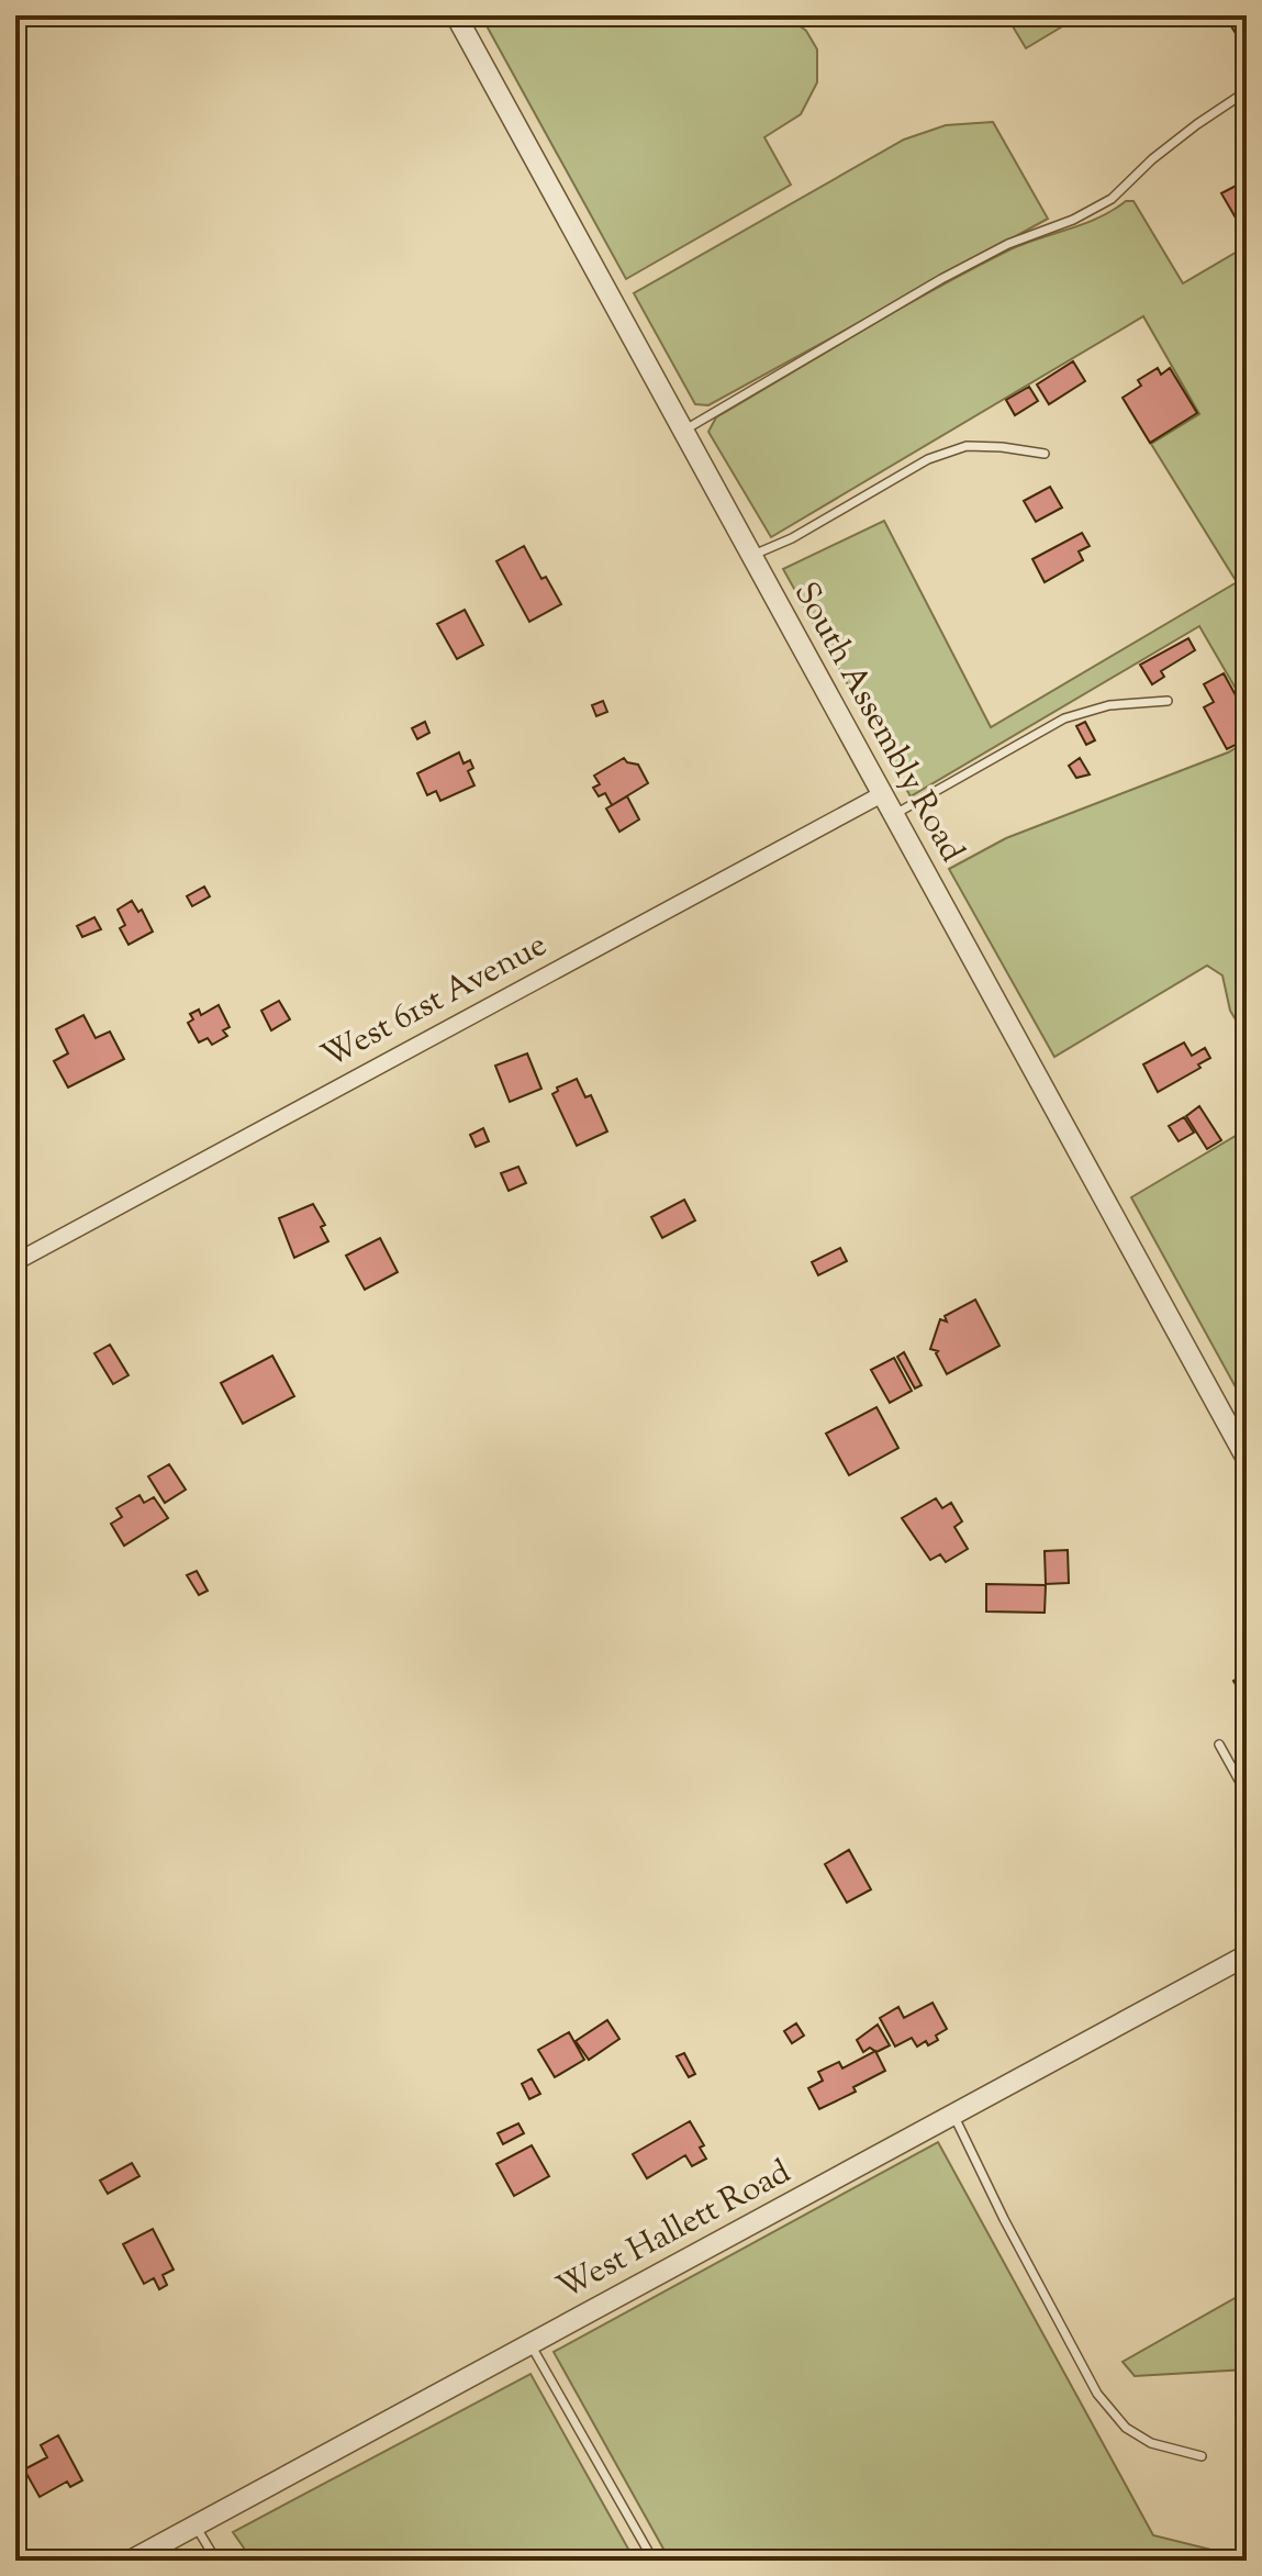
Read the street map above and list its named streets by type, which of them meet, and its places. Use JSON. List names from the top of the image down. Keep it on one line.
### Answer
{"streets":{"street":["South Assembly Road","West 61st Avenue","West Hallett Road"]},"crossings":[["South Assembly Road","West 61st Avenue"]]}
